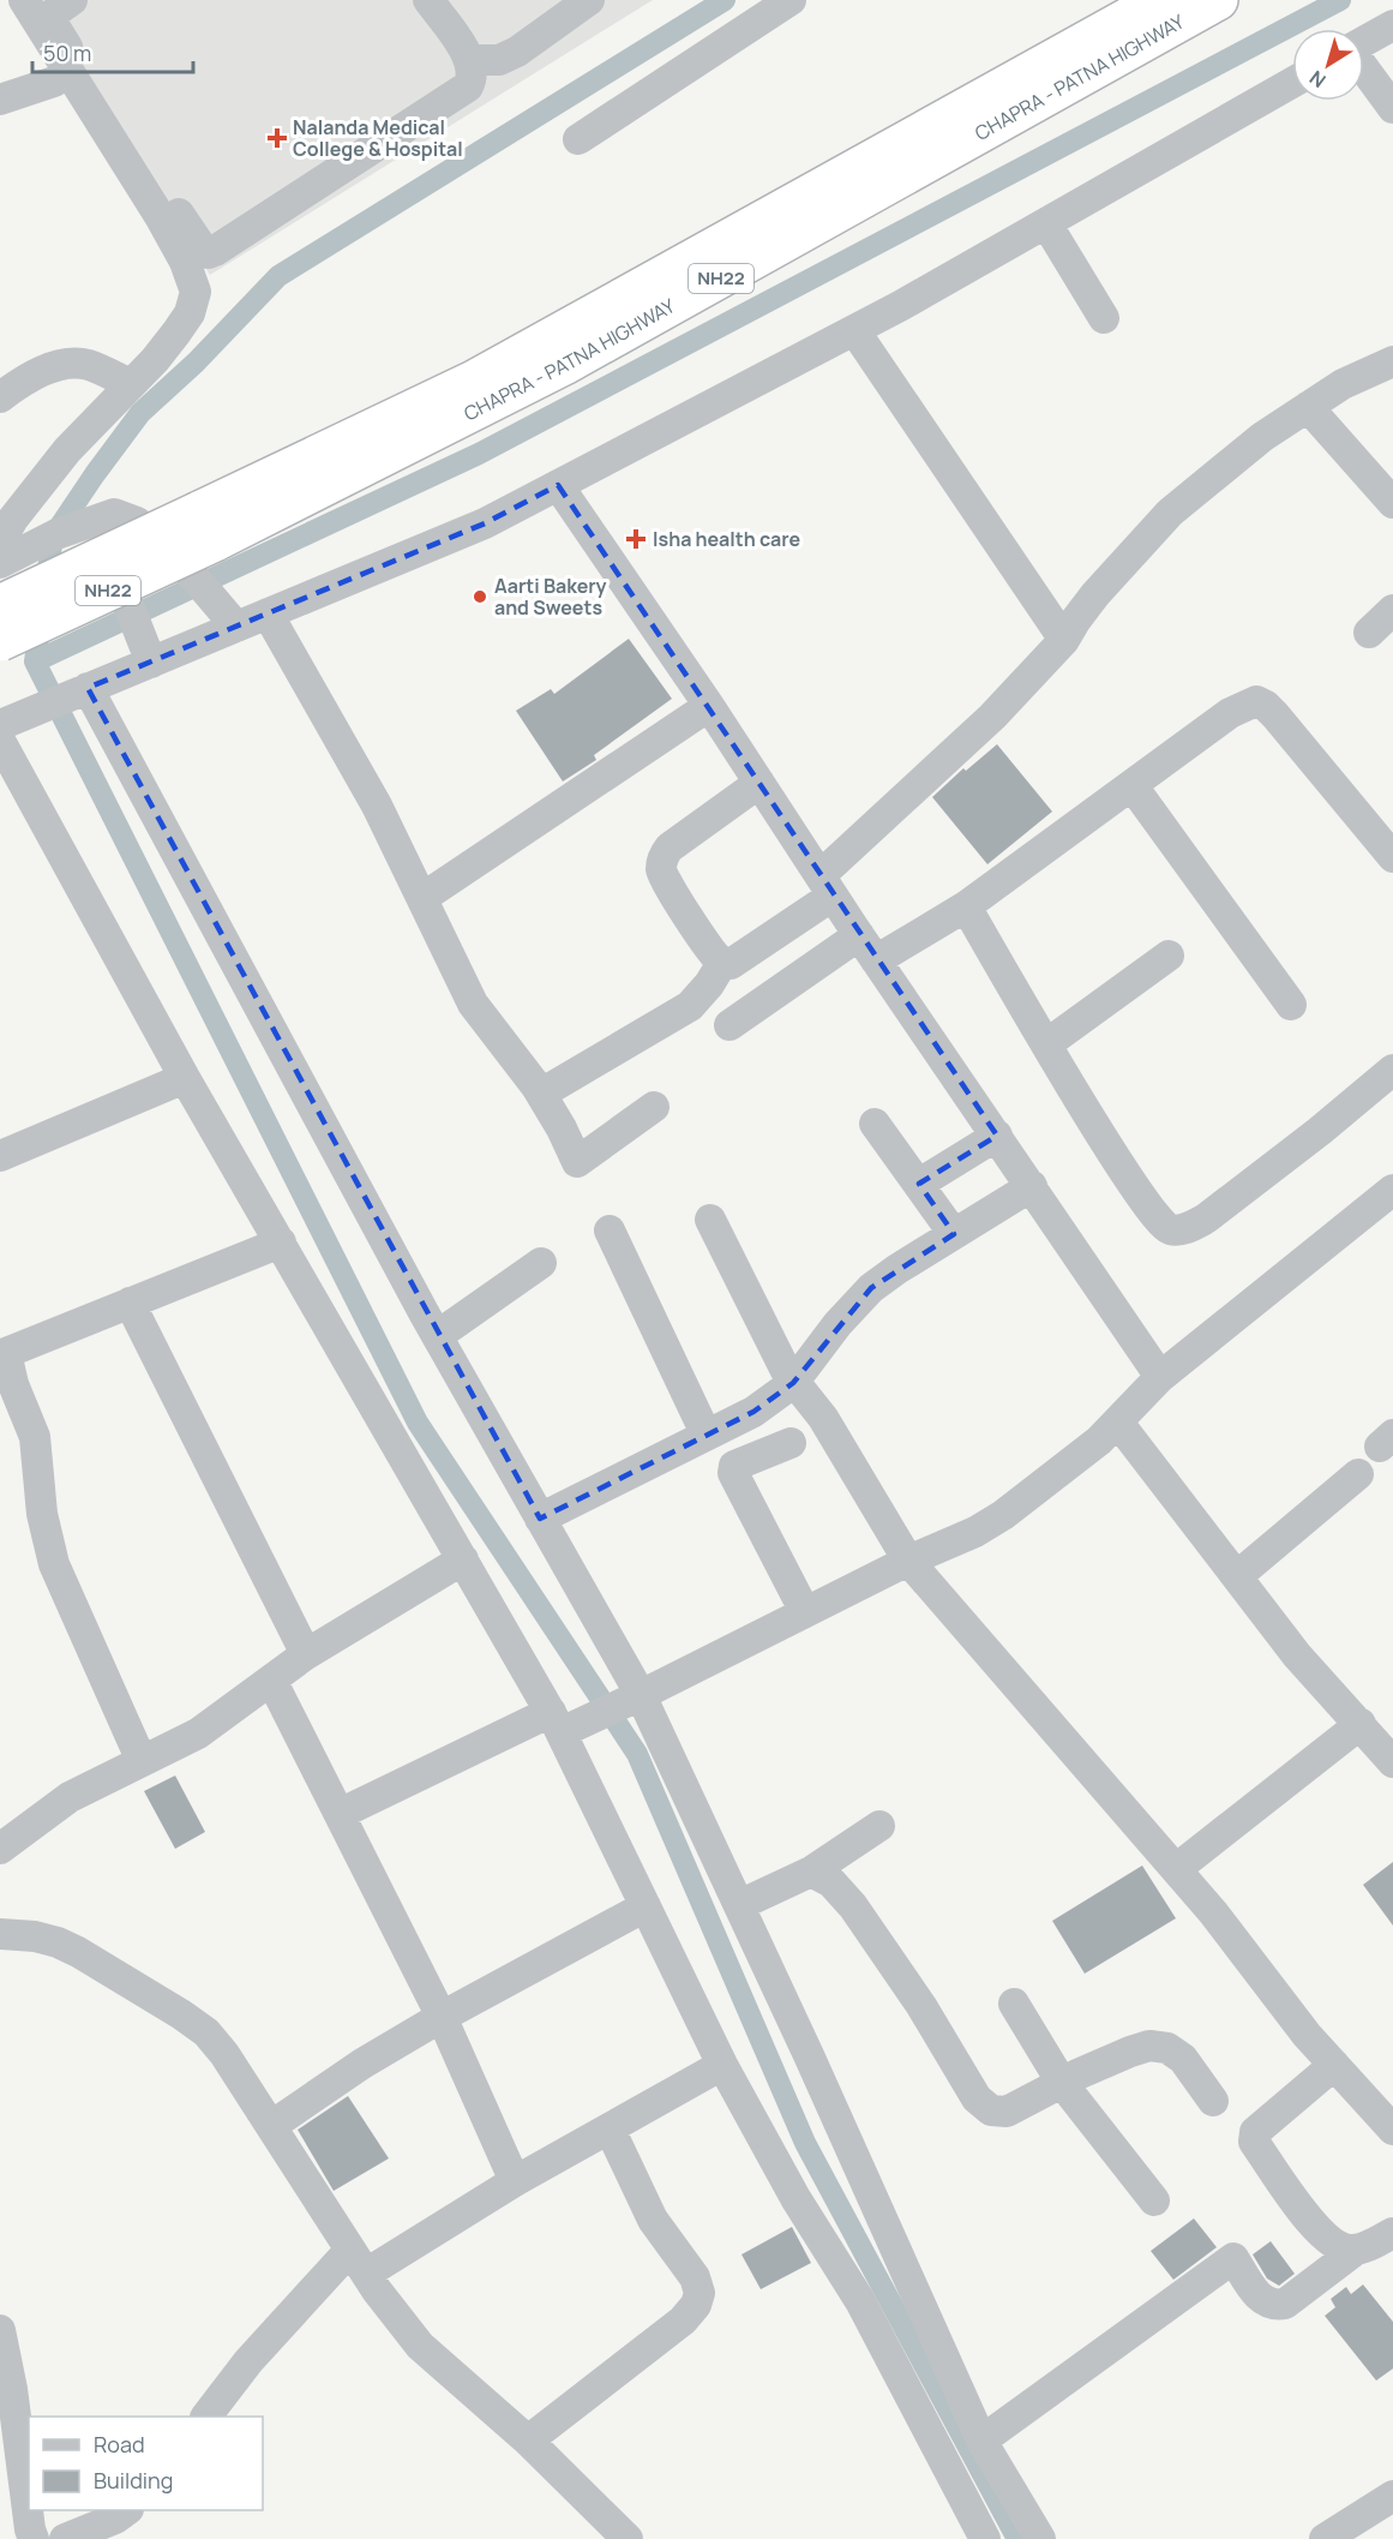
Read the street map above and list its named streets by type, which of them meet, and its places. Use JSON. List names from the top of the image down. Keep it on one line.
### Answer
{"streets":{"highway":["CHAPRA - PATNA HIGHWAY","NH22"]},"crossings":[["CHAPRA - PATNA HIGHWAY","NH22"]],"places":{"health":["Nalanda Medical College & Hospital","Isha health care"],"other":["Aarti Bakery and Sweets"]},"legend":["Road","Building"],"scale_bar":"50 m","north":"bottom left"}
